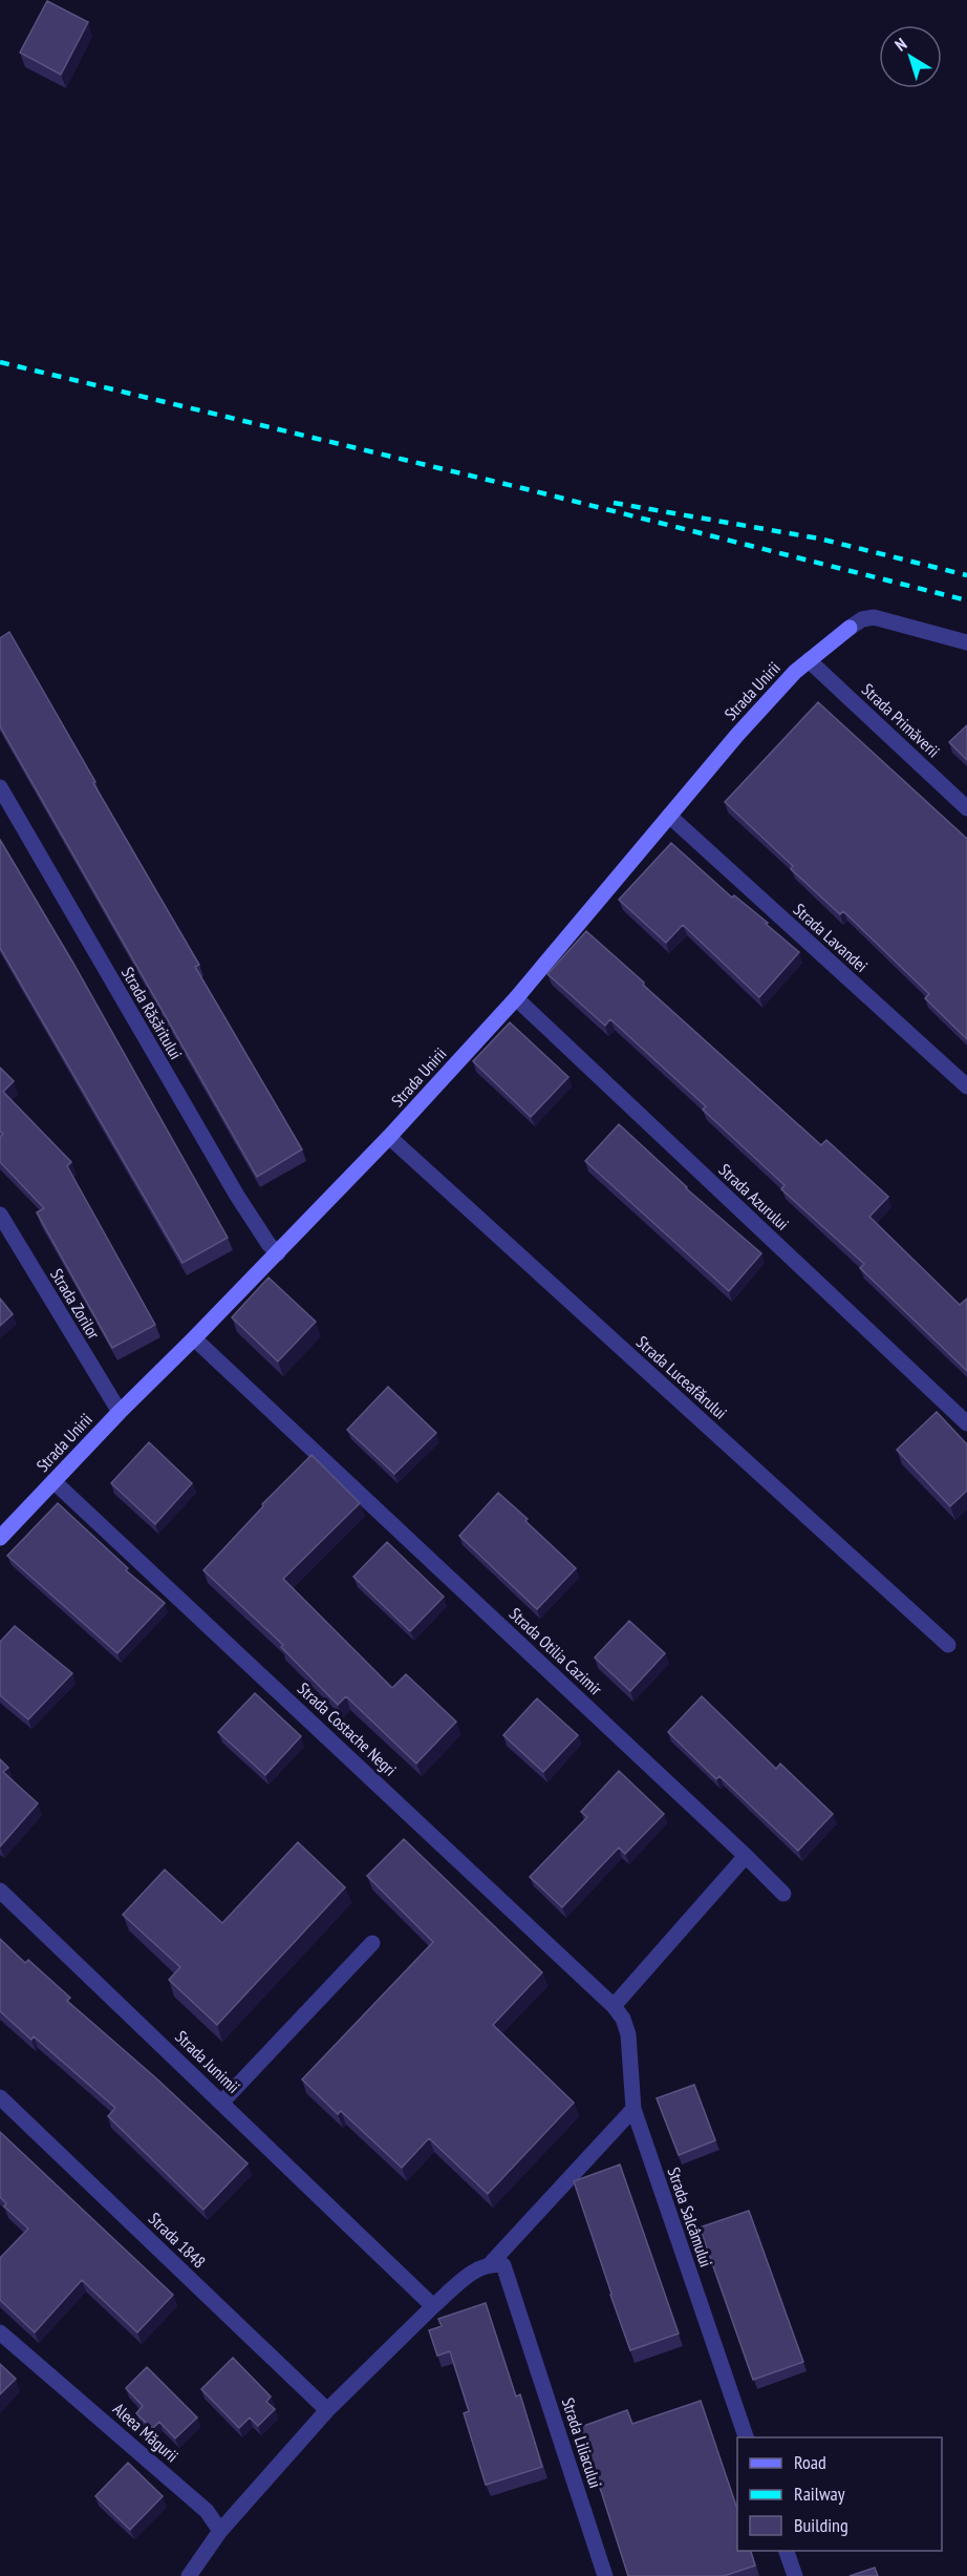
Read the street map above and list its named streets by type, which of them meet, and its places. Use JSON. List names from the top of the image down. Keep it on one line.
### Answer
{"streets":{"street":["Strada Unirii","Strada Primăverii","Strada Lavandei","Strada Răsăritului","Strada Azurului","Strada Zorilor","Strada Luceafǎrului","Strada Otilia Cazimir","Strada Costache Negri","Strada Junimii","Strada Salcâmului","Strada 1848","Aleea Măgurii","Strada Liliacului"]},"crossings":[["Strada Unirii","Strada Primăverii"],["Strada Unirii","Strada Lavandei"],["Strada Unirii","Strada Răsăritului"],["Strada Unirii","Strada Azurului"],["Strada Unirii","Strada Zorilor"],["Strada Unirii","Strada Luceafǎrului"],["Strada Unirii","Strada Otilia Cazimir"],["Strada Unirii","Strada Costache Negri"],["Strada Costache Negri","Strada Salcâmului"]],"legend":["Road","Railway","Building"],"north":"top left"}
